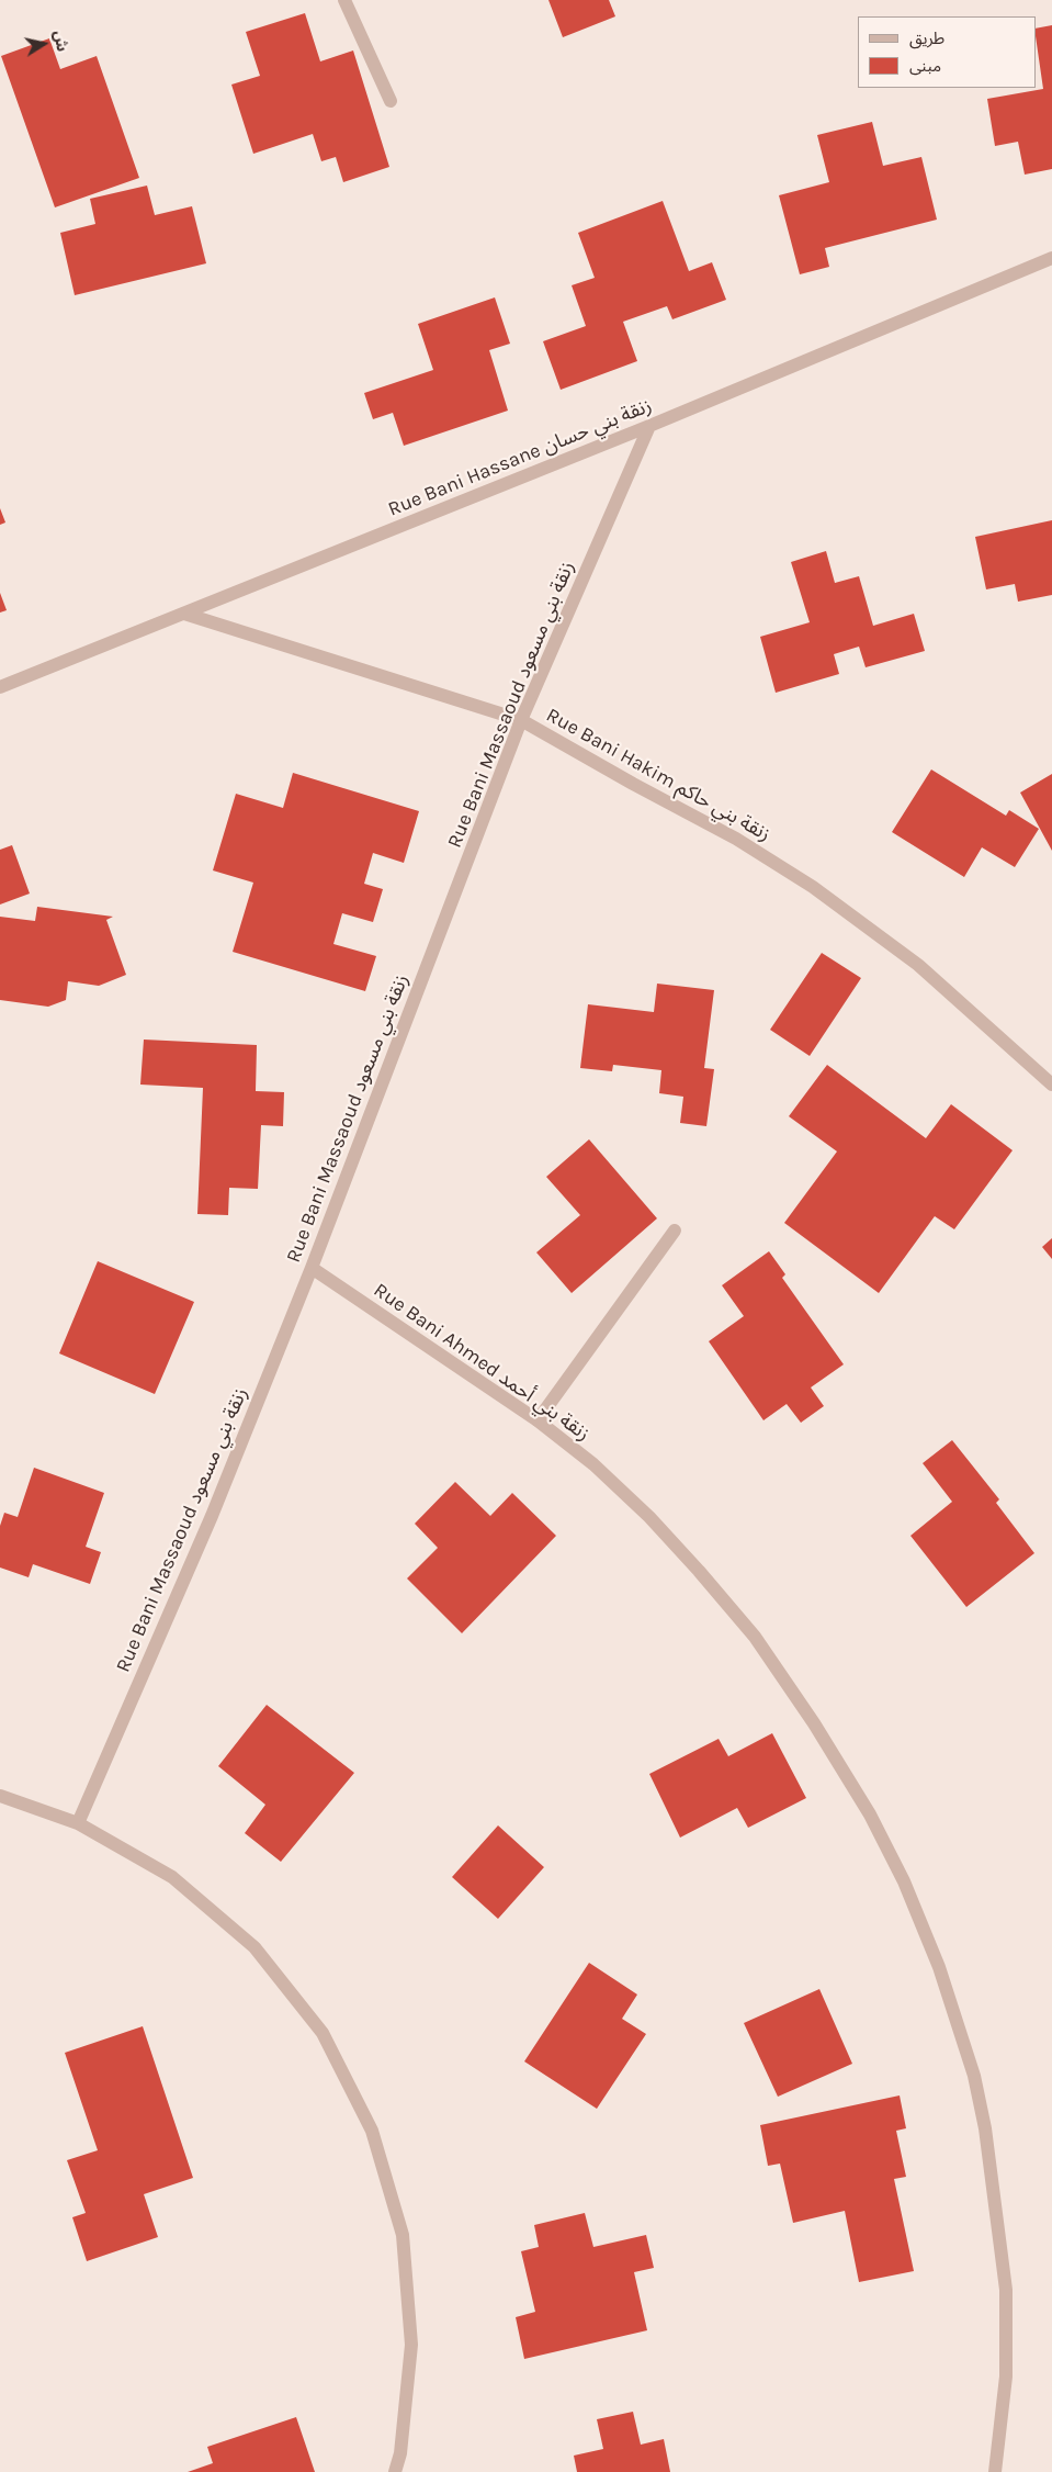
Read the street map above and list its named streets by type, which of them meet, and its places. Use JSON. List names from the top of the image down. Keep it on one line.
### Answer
{"streets":{"street":["Rue Bani Hassane زنقة بني حسان","Rue Bani Massaoud زنقة بني مسعود","Rue Bani Hakim زنقة بني حاكم","Rue Bani Ahmed زنقة بني أحمد"]},"crossings":[["Rue Bani Hassane زنقة بني حسان","Rue Bani Massaoud زنقة بني مسعود"],["Rue Bani Hassane زنقة بني حسان","Rue Bani Hakim زنقة بني حاكم"],["Rue Bani Massaoud زنقة بني مسعود","Rue Bani Hakim زنقة بني حاكم"],["Rue Bani Massaoud زنقة بني مسعود","Rue Bani Ahmed زنقة بني أحمد"]],"legend":["طريق","مبنى"],"north":"right"}
